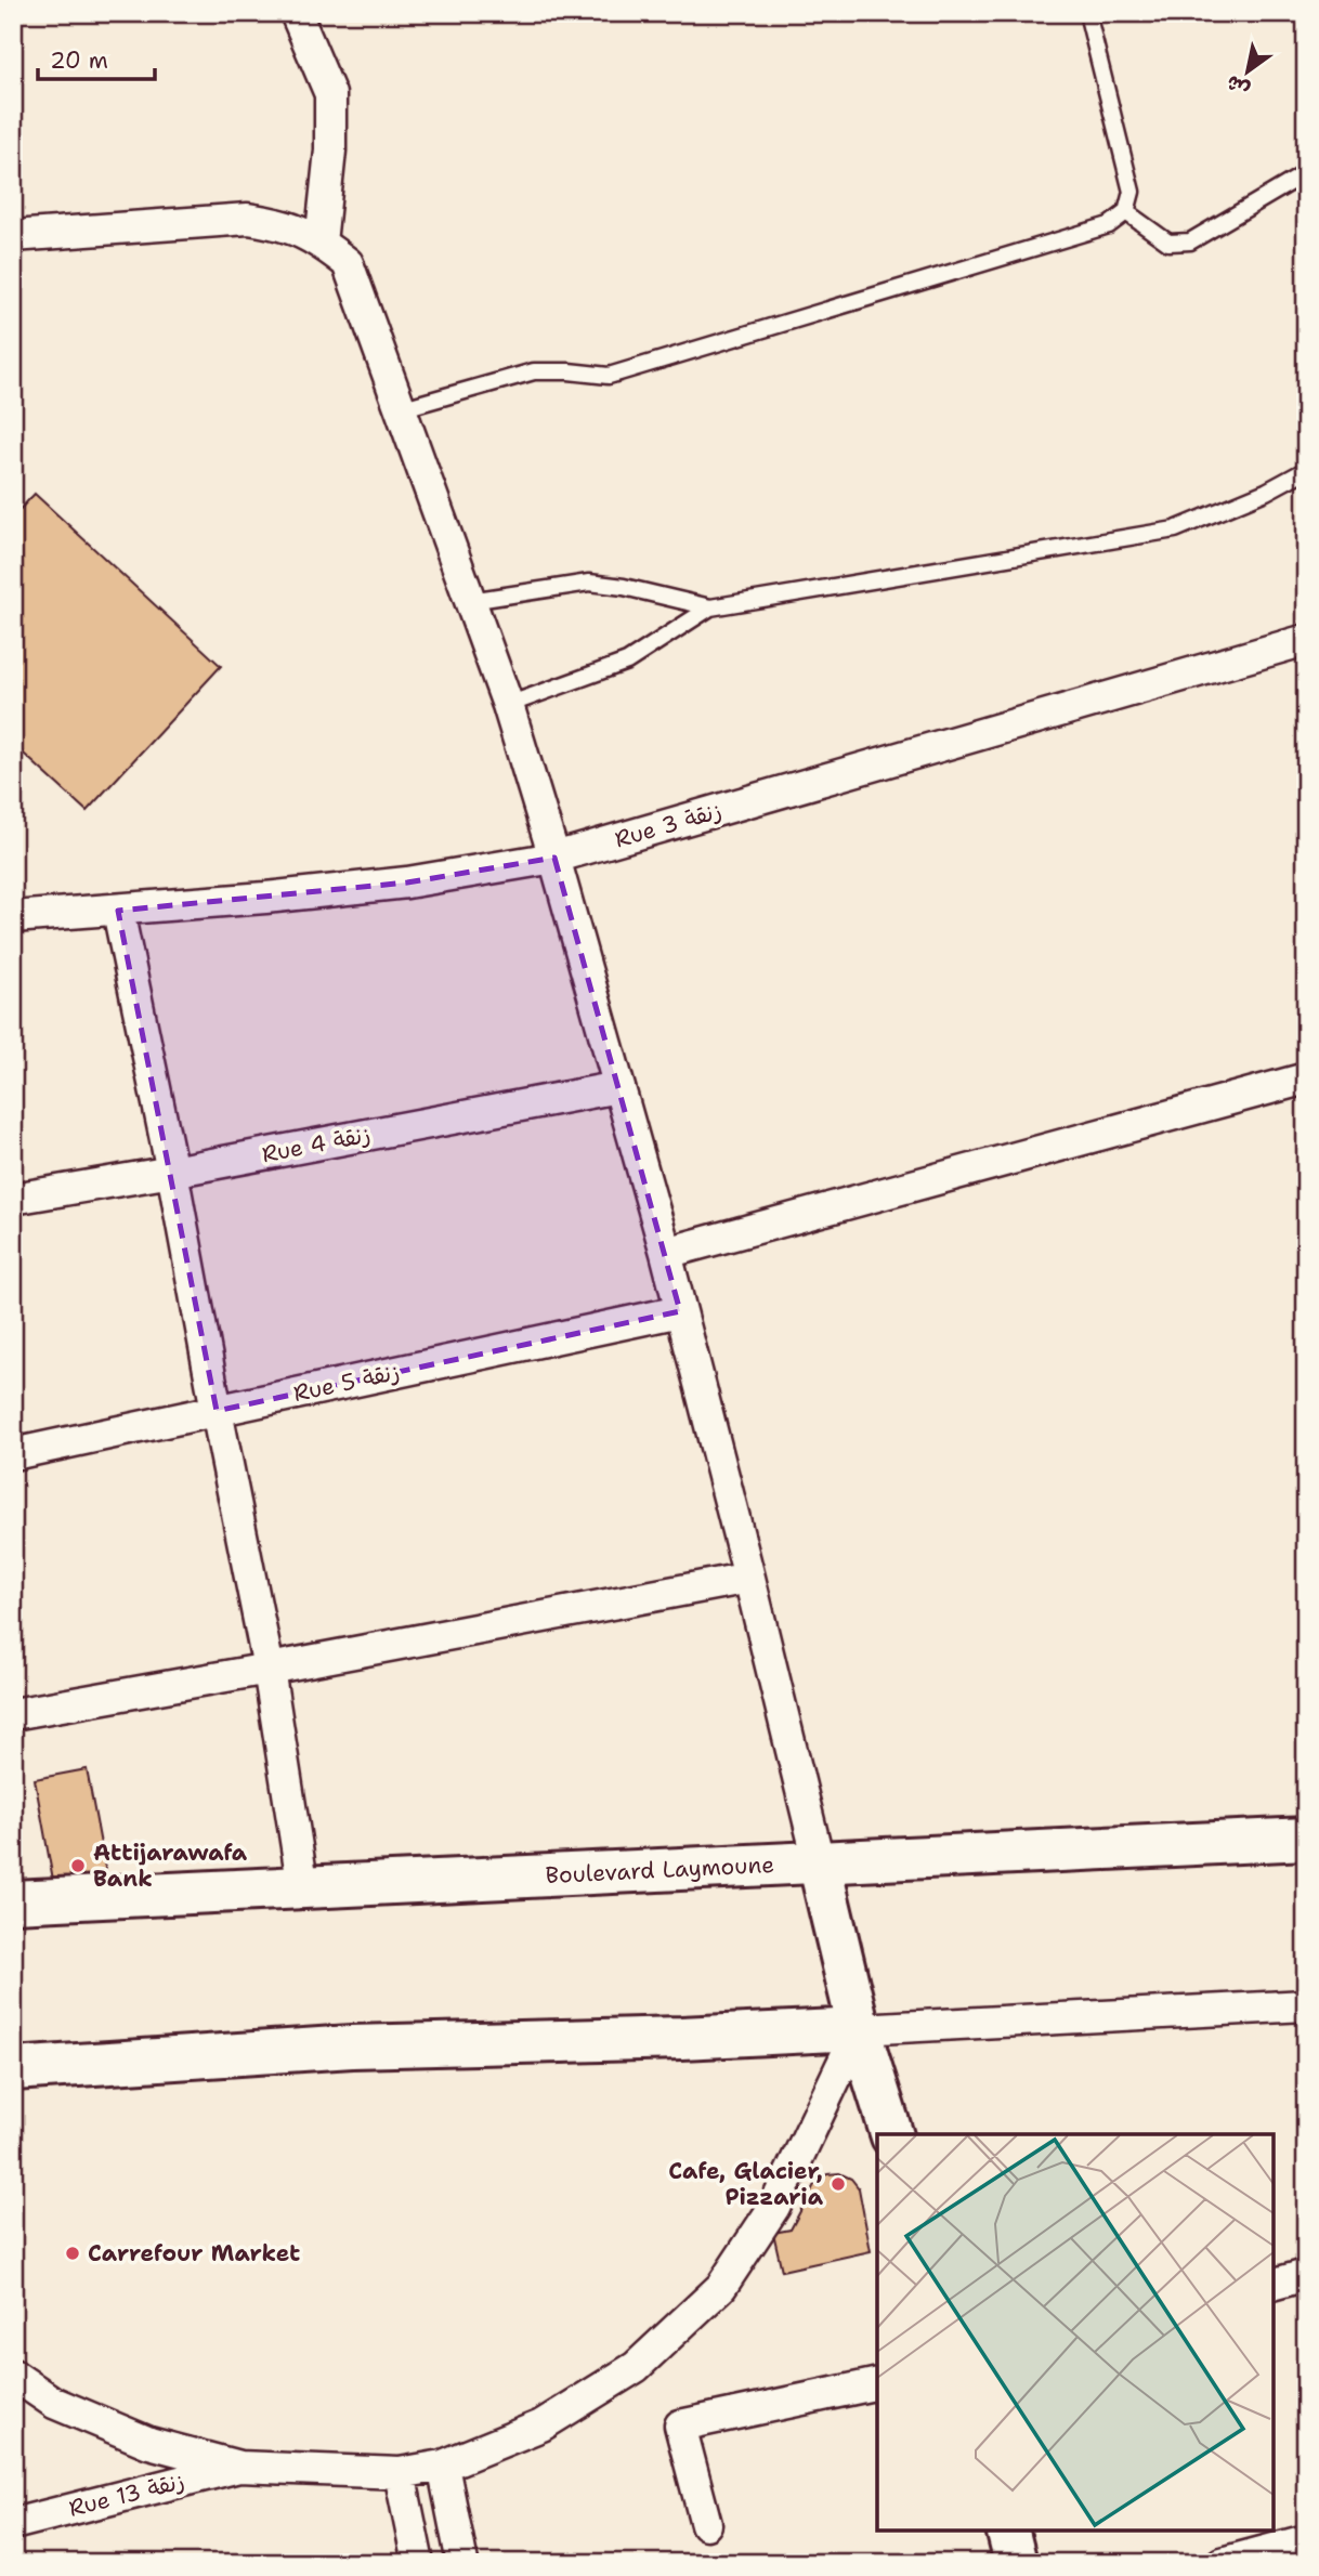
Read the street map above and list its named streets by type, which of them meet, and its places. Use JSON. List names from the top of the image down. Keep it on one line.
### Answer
{"streets":{"street":["Rue 3 زنقة","Rue 4 زنقة","Rue 5 زنقة","Boulevard Laymoune","Rue 13 زنقة"]},"places":["Attijarawafa Bank","Cafe, Glacier, Pizzaria","Carrefour Market"],"scale_bar":"20 m","north":"bottom left"}
